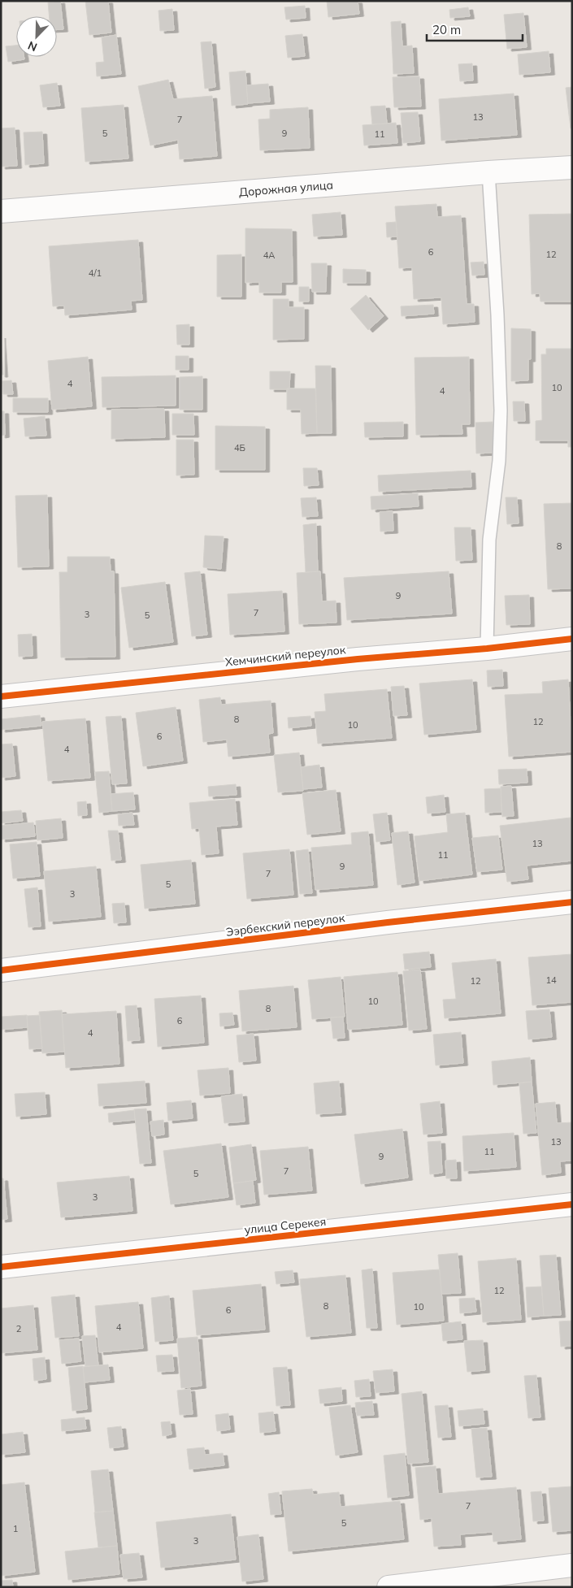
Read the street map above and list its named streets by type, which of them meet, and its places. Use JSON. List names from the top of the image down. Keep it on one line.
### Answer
{"streets":{"street":["Дорожная улица","Хемчинский переулок","Ээрбекский переулок","улица Серекея"]},"house_numbers":["13","7","5","9","11","6","12","4А","4/1","4","10","4","4Б","8","9","7","3","5","8","12","10","6","4","13","11","9","7","5","3","14","12","10","8","6","4","13","11","9","7","5","3","12","8","10","6","4","2","7","5","1","3"],"scale_bar":"20 m","north":"bottom left"}
